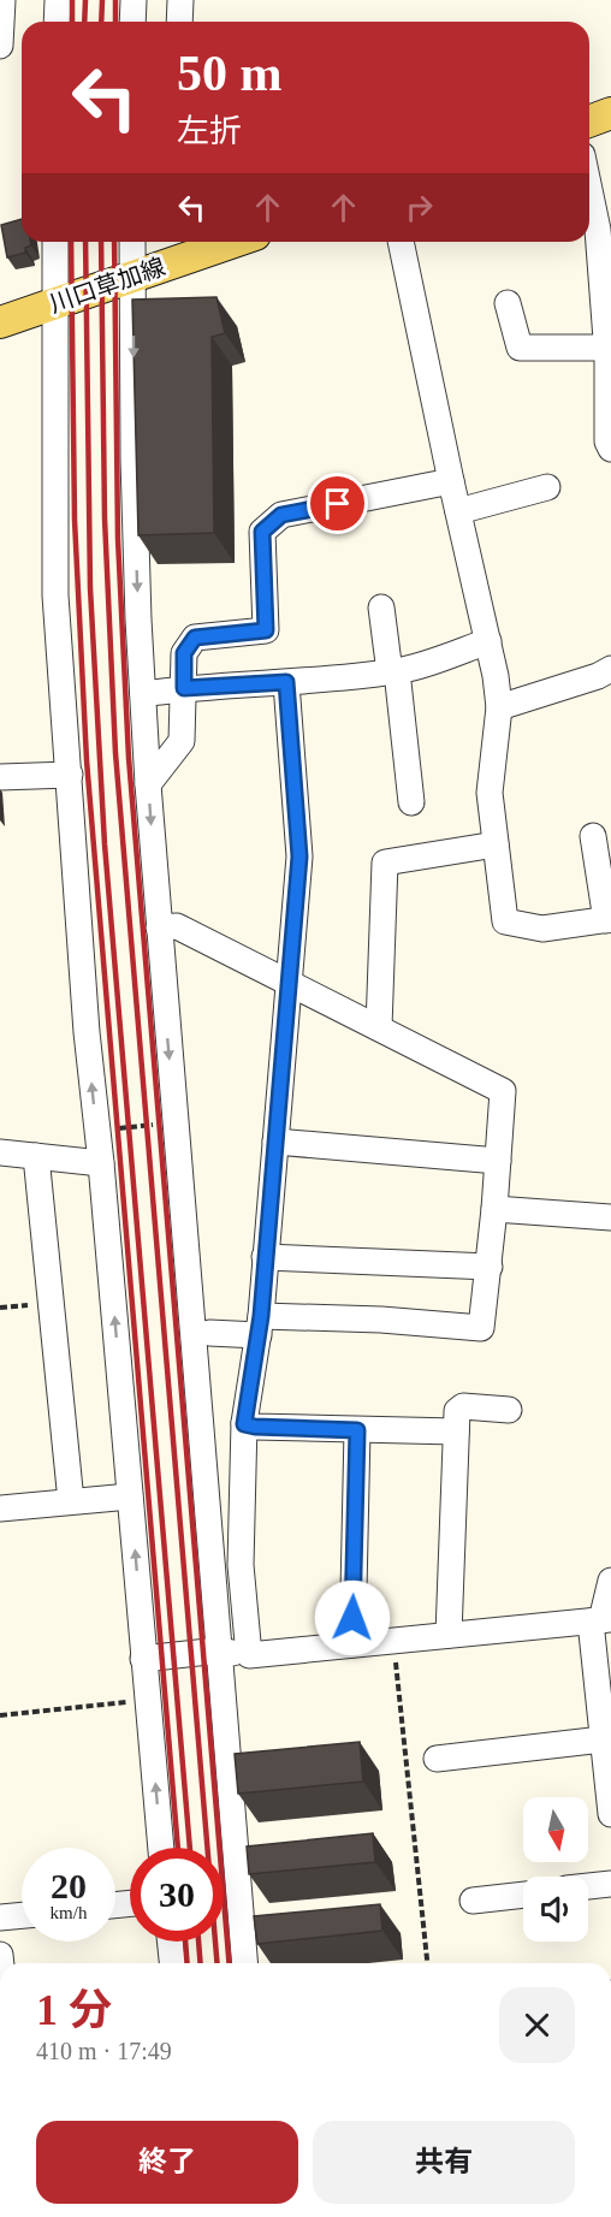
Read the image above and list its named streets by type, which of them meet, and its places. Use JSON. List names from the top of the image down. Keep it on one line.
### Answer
{"streets":{"main road":["川口草加線"]},"north":"bottom","page":{"turn":["50 m","左折"],"speed":"20 km/h","limit":"30","heading":["1 分","410 m · 17:49"],"buttons":["終了","共有"]}}
